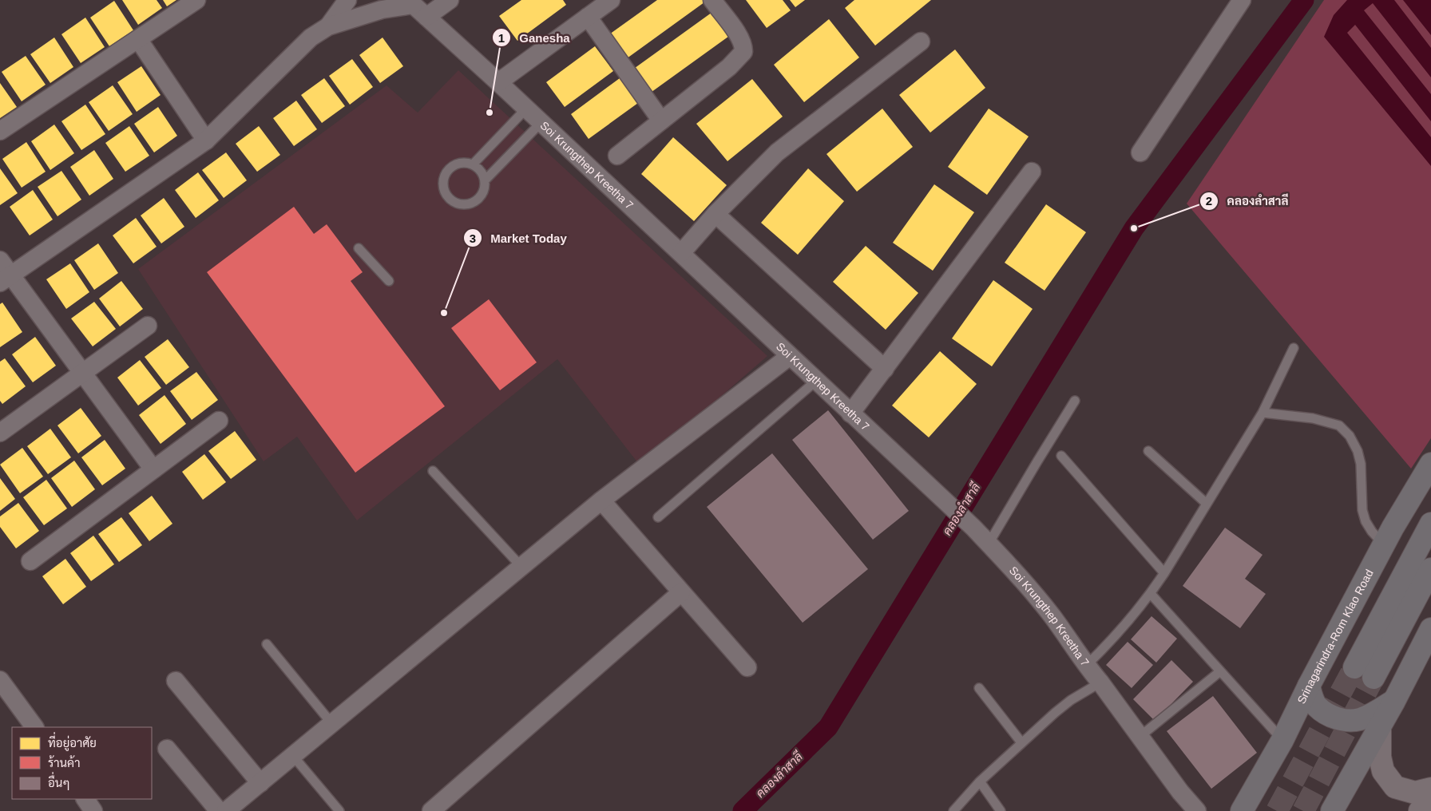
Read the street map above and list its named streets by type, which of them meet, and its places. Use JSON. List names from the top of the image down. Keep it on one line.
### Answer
{"streets":{"main road":["Srinagarindra-Rom Klao Road"],"street":["Soi Krungthep Kreetha 7"]},"water":["คลองลำสาลี"],"places":["Ganesha","คลองลำสาลี","Market Today"],"legend":["ที่อยู่อาศัย","ร้านค้า","อื่นๆ"]}
